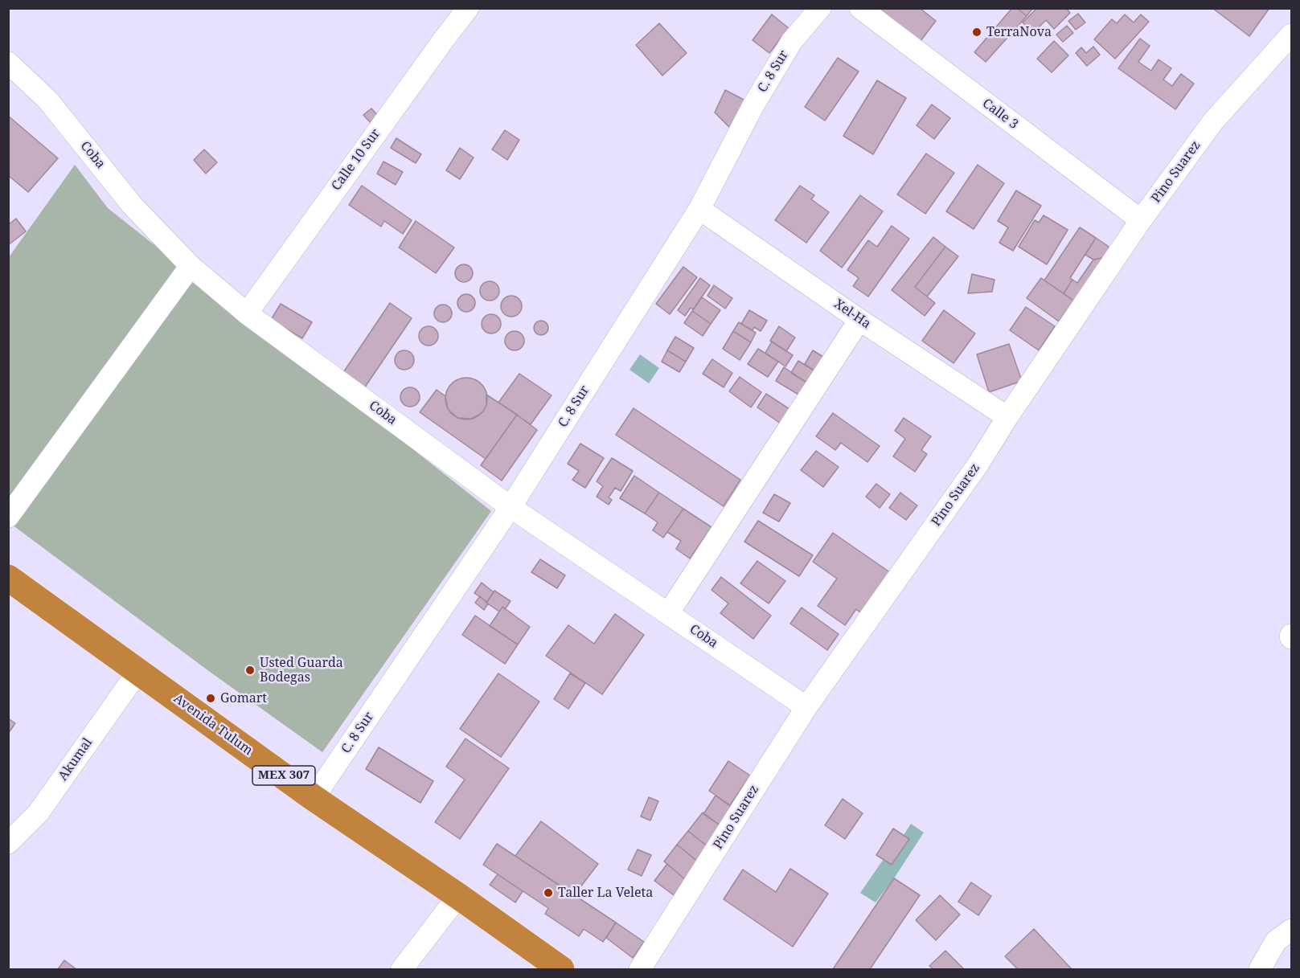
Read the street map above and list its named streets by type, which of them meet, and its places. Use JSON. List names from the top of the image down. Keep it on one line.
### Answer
{"streets":{"highway":["Avenida Tulum","MEX 307"],"street":["C. 8 Sur","Calle 3","Coba","Calle 10 Sur","Pino Suarez","Xel-Ha","Akumal"]},"crossings":[["C. 8 Sur","Coba"],["C. 8 Sur","Xel-Ha"],["C. 8 Sur","Avenida Tulum"],["Calle 3","Pino Suarez"],["Coba","Calle 10 Sur"],["Coba","Pino Suarez"],["Pino Suarez","Xel-Ha"],["Avenida Tulum","Akumal"]],"places":["TerraNova","Usted Guarda Bodegas","Gomart","Taller La Veleta"]}
